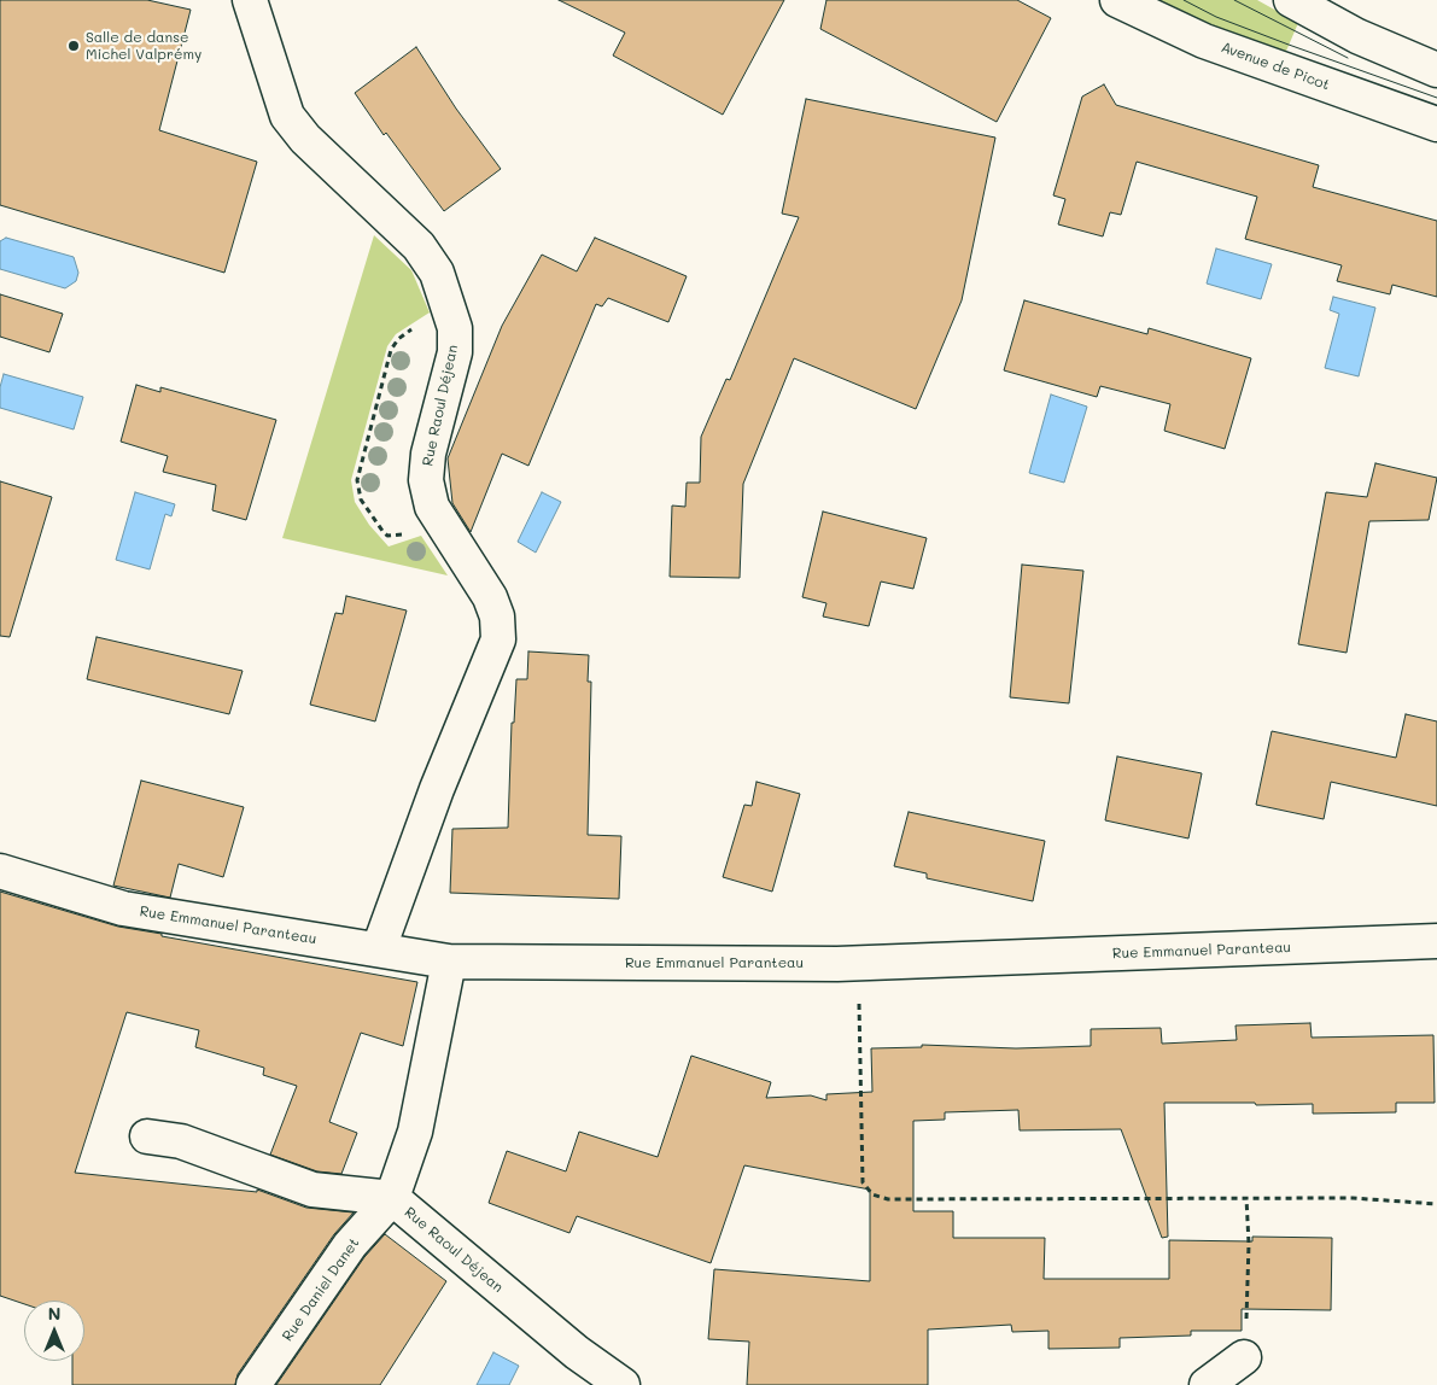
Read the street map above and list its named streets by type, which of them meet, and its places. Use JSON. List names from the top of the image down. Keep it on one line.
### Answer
{"streets":{"street":["Avenue de Picot","Rue Raoul Déjean","Rue Emmanuel Paranteau","Rue Daniel Danet"]},"crossings":[["Rue Raoul Déjean","Rue Emmanuel Paranteau"],["Rue Raoul Déjean","Rue Daniel Danet"]],"places":["Salle de danse Michel Valprémy"],"north":"top"}
